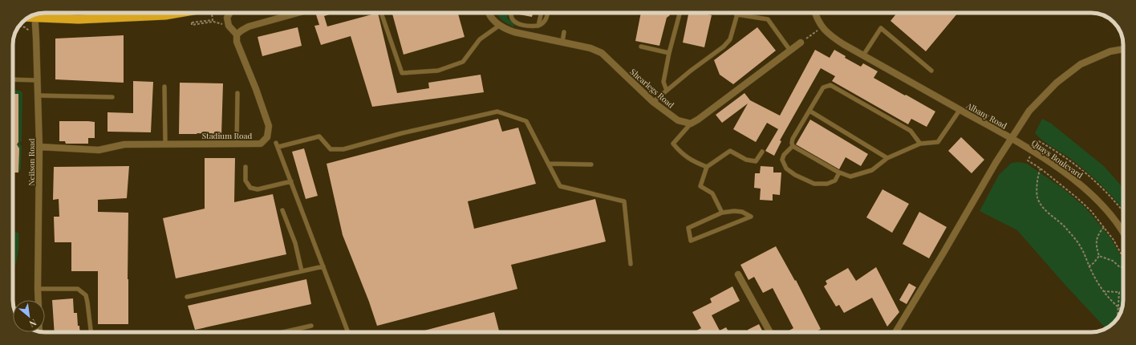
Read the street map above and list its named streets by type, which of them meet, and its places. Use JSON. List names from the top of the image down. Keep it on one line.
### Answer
{"streets":{"street":["Shearlegs Road","Albany Road","Stadium Road","Quays Boulevard","Neilson Road"]},"crossings":[["Albany Road","Quays Boulevard"],["Stadium Road","Neilson Road"]],"north":"bottom right"}
